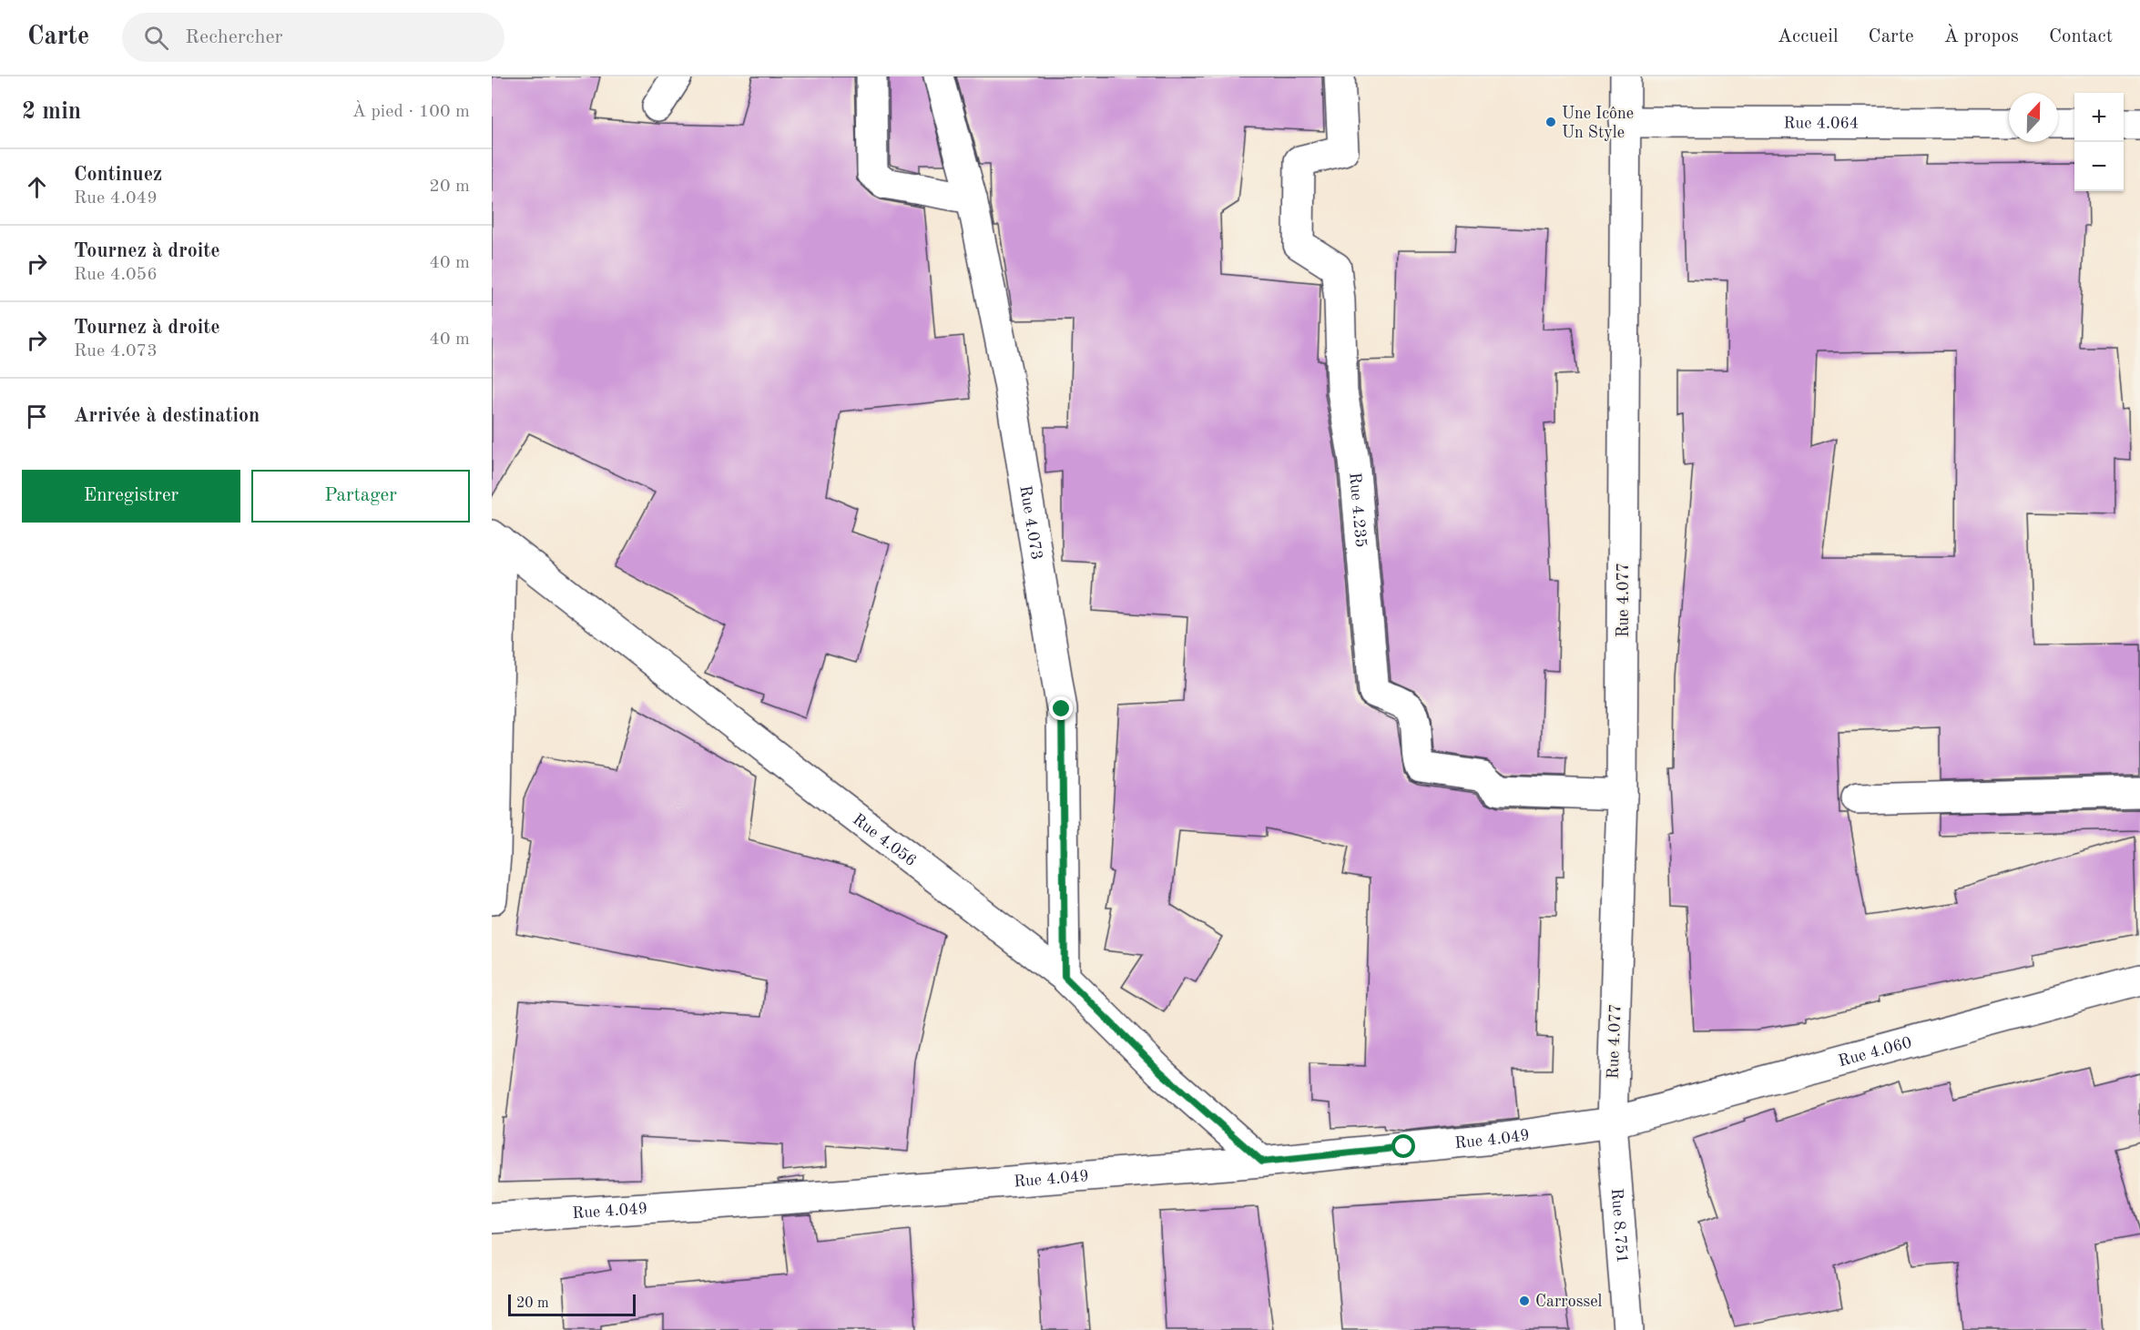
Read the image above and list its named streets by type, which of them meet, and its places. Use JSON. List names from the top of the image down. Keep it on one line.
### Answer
{"streets":{"street":["Rue 4.064","Rue 4.235","Rue 4.073","Rue 4.077","Rue 4.056","Rue 4.060","Rue 4.049","Rue 8.751"]},"crossings":[["Rue 4.064","Rue 4.077"],["Rue 4.235","Rue 4.077"],["Rue 4.073","Rue 4.056"],["Rue 4.077","Rue 4.060"],["Rue 4.077","Rue 4.049"],["Rue 4.077","Rue 8.751"],["Rue 4.056","Rue 4.049"],["Rue 4.060","Rue 4.049"],["Rue 4.060","Rue 8.751"],["Rue 4.049","Rue 8.751"]],"places":["Une Icône Un Style","Carrossel"],"scale_bar":"20 m","north":"top","page":{"header":"Carte","search":"Rechercher","nav":["Accueil","Carte","À propos","Contact"],"heading":["2 min","À pied · 100 m"],"map_buttons":["+","−"],"list":[["Continuez","Rue 4.049","20 m"],["Tournez à droite","Rue 4.056","40 m"],["Tournez à droite","Rue 4.073","40 m"],"Arrivée à destination"],"buttons":["Enregistrer","Partager"],"scale":"20 m"}}
